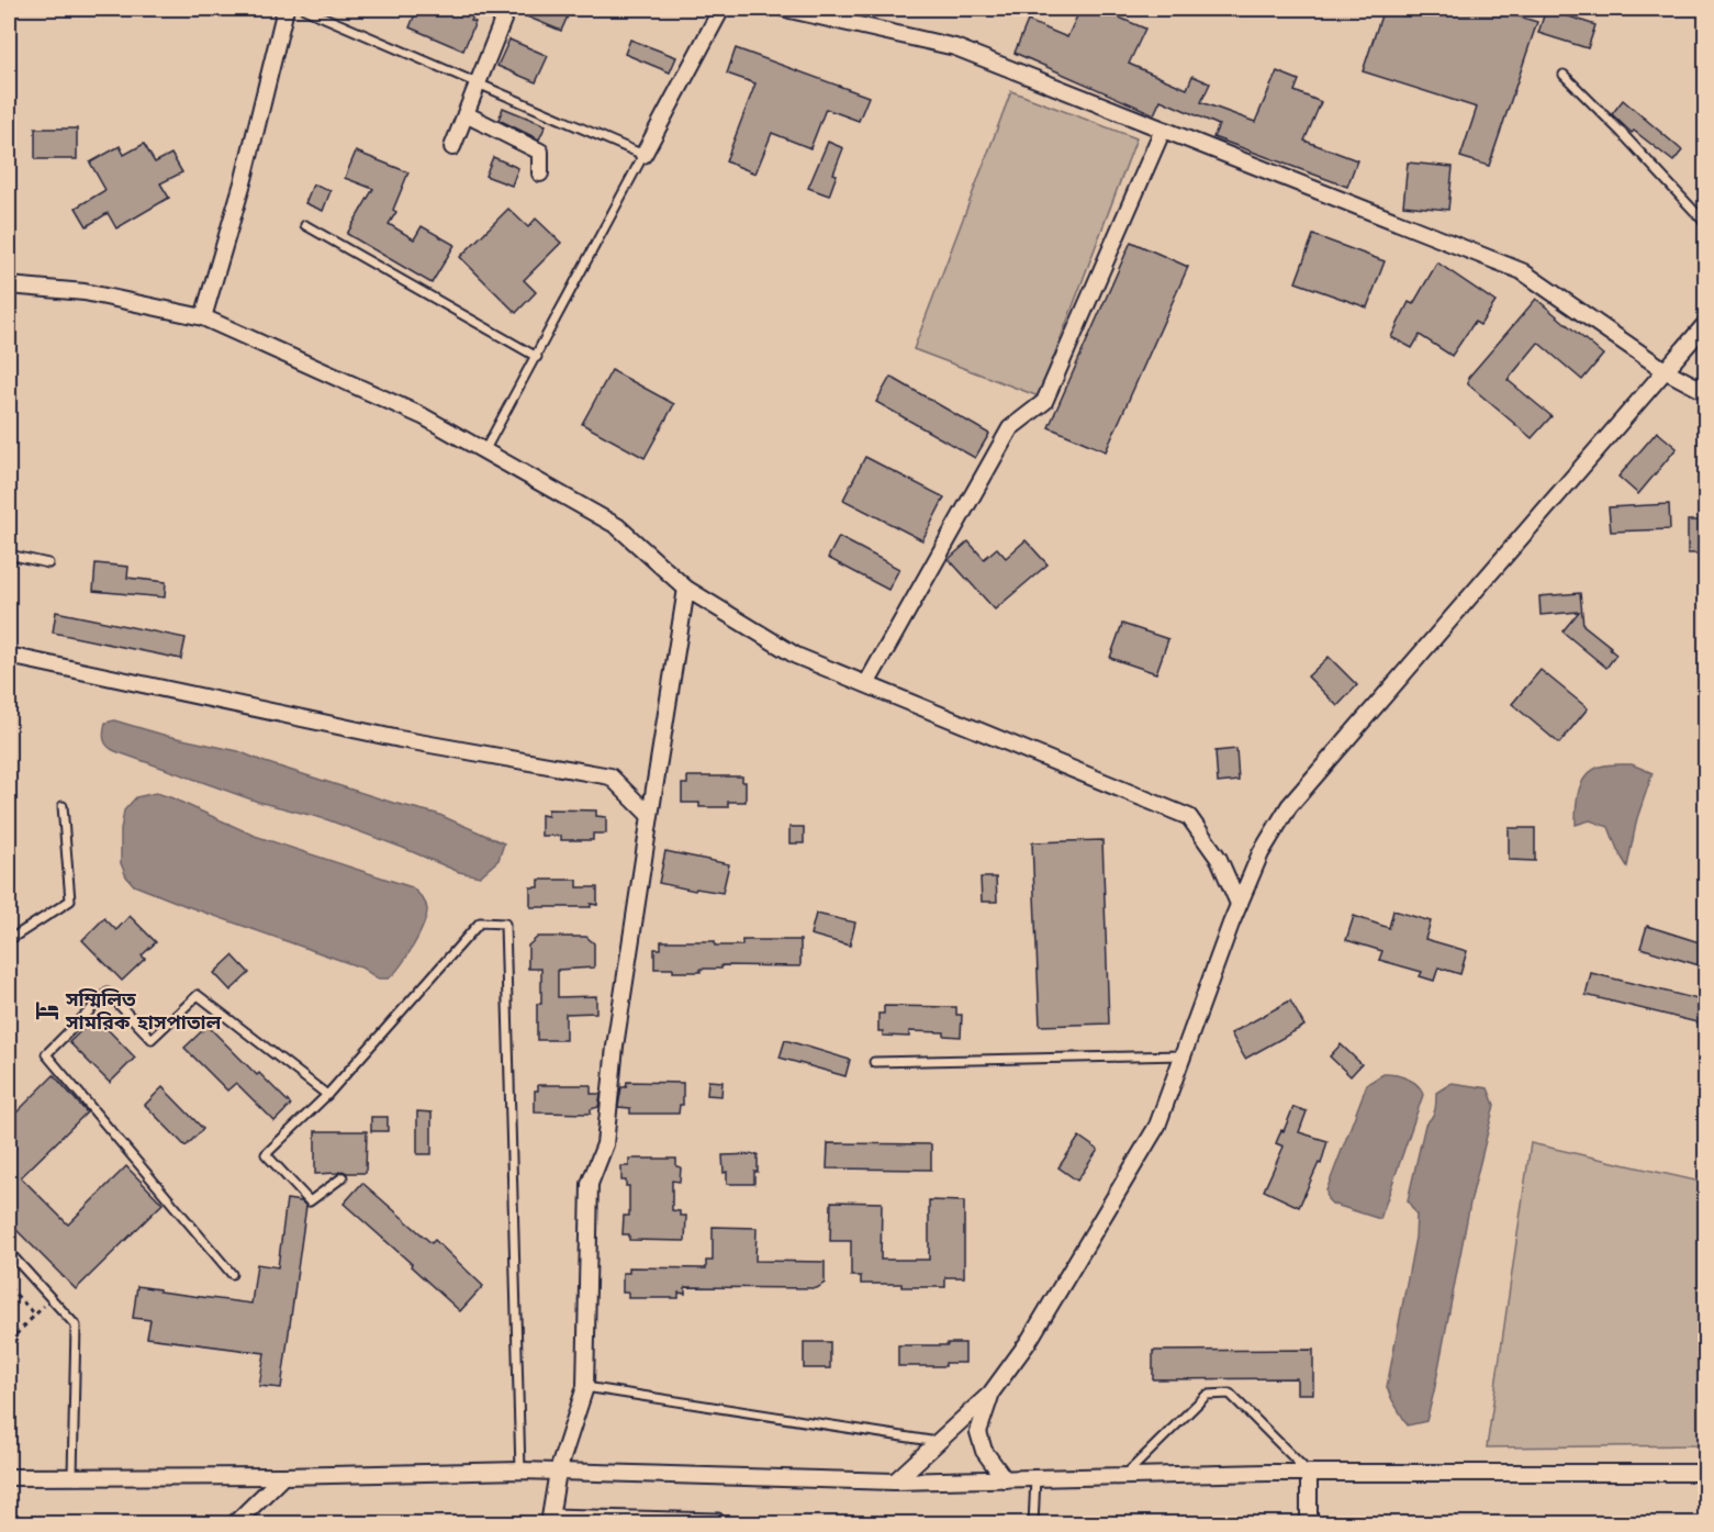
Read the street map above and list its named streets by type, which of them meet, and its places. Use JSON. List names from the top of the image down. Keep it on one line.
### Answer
{"places":{"hotel":["সম্মিলিত সামরিক হাসপাতাল"]}}
